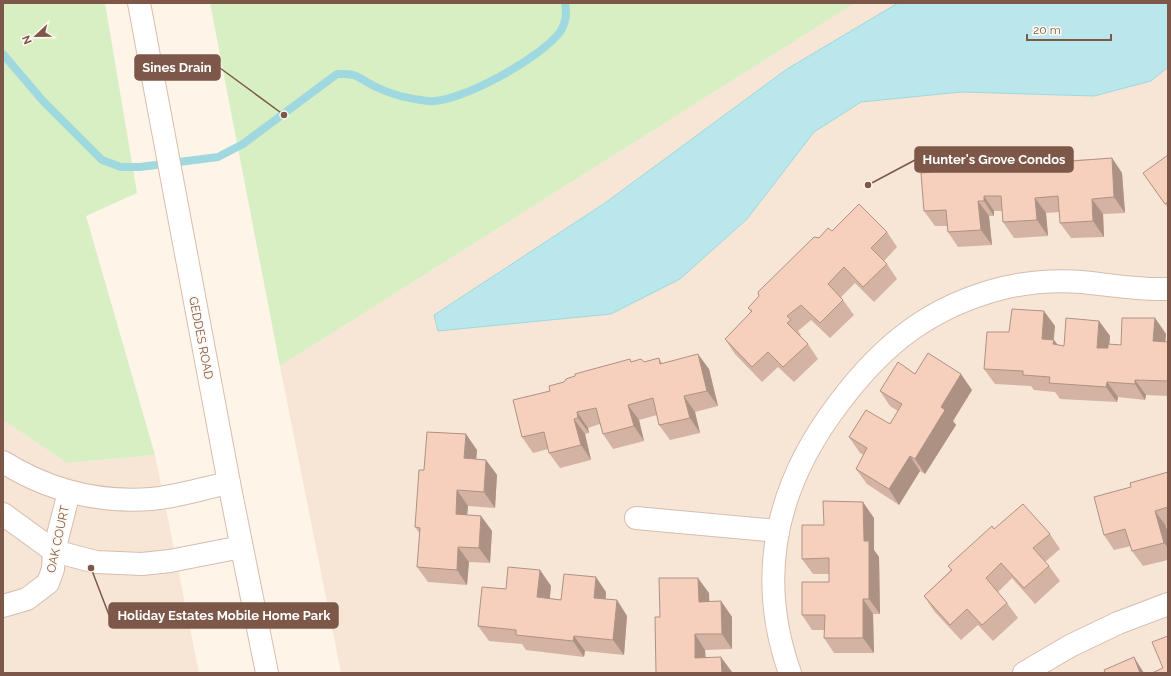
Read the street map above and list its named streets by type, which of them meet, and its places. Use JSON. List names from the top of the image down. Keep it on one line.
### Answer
{"streets":{"street":["GEDDES ROAD","OAK COURT"]},"places":["Sines Drain","Hunter's Grove Condos","Holiday Estates Mobile Home Park"],"scale_bar":"20 m","north":"left"}
